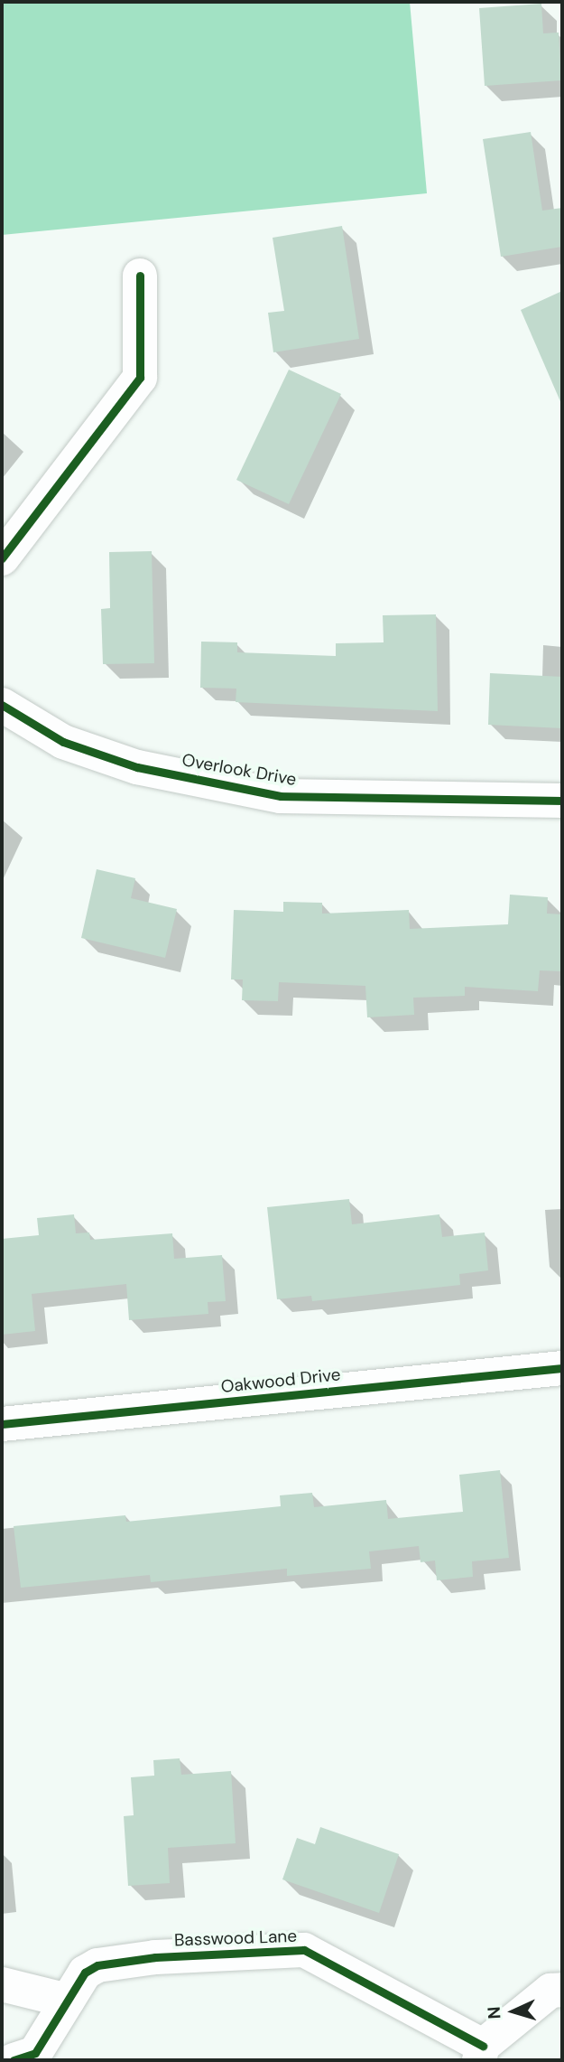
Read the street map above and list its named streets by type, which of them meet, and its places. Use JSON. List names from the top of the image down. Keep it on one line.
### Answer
{"streets":{"street":["Overlook Drive","Oakwood Drive","Basswood Lane"]},"north":"left"}
